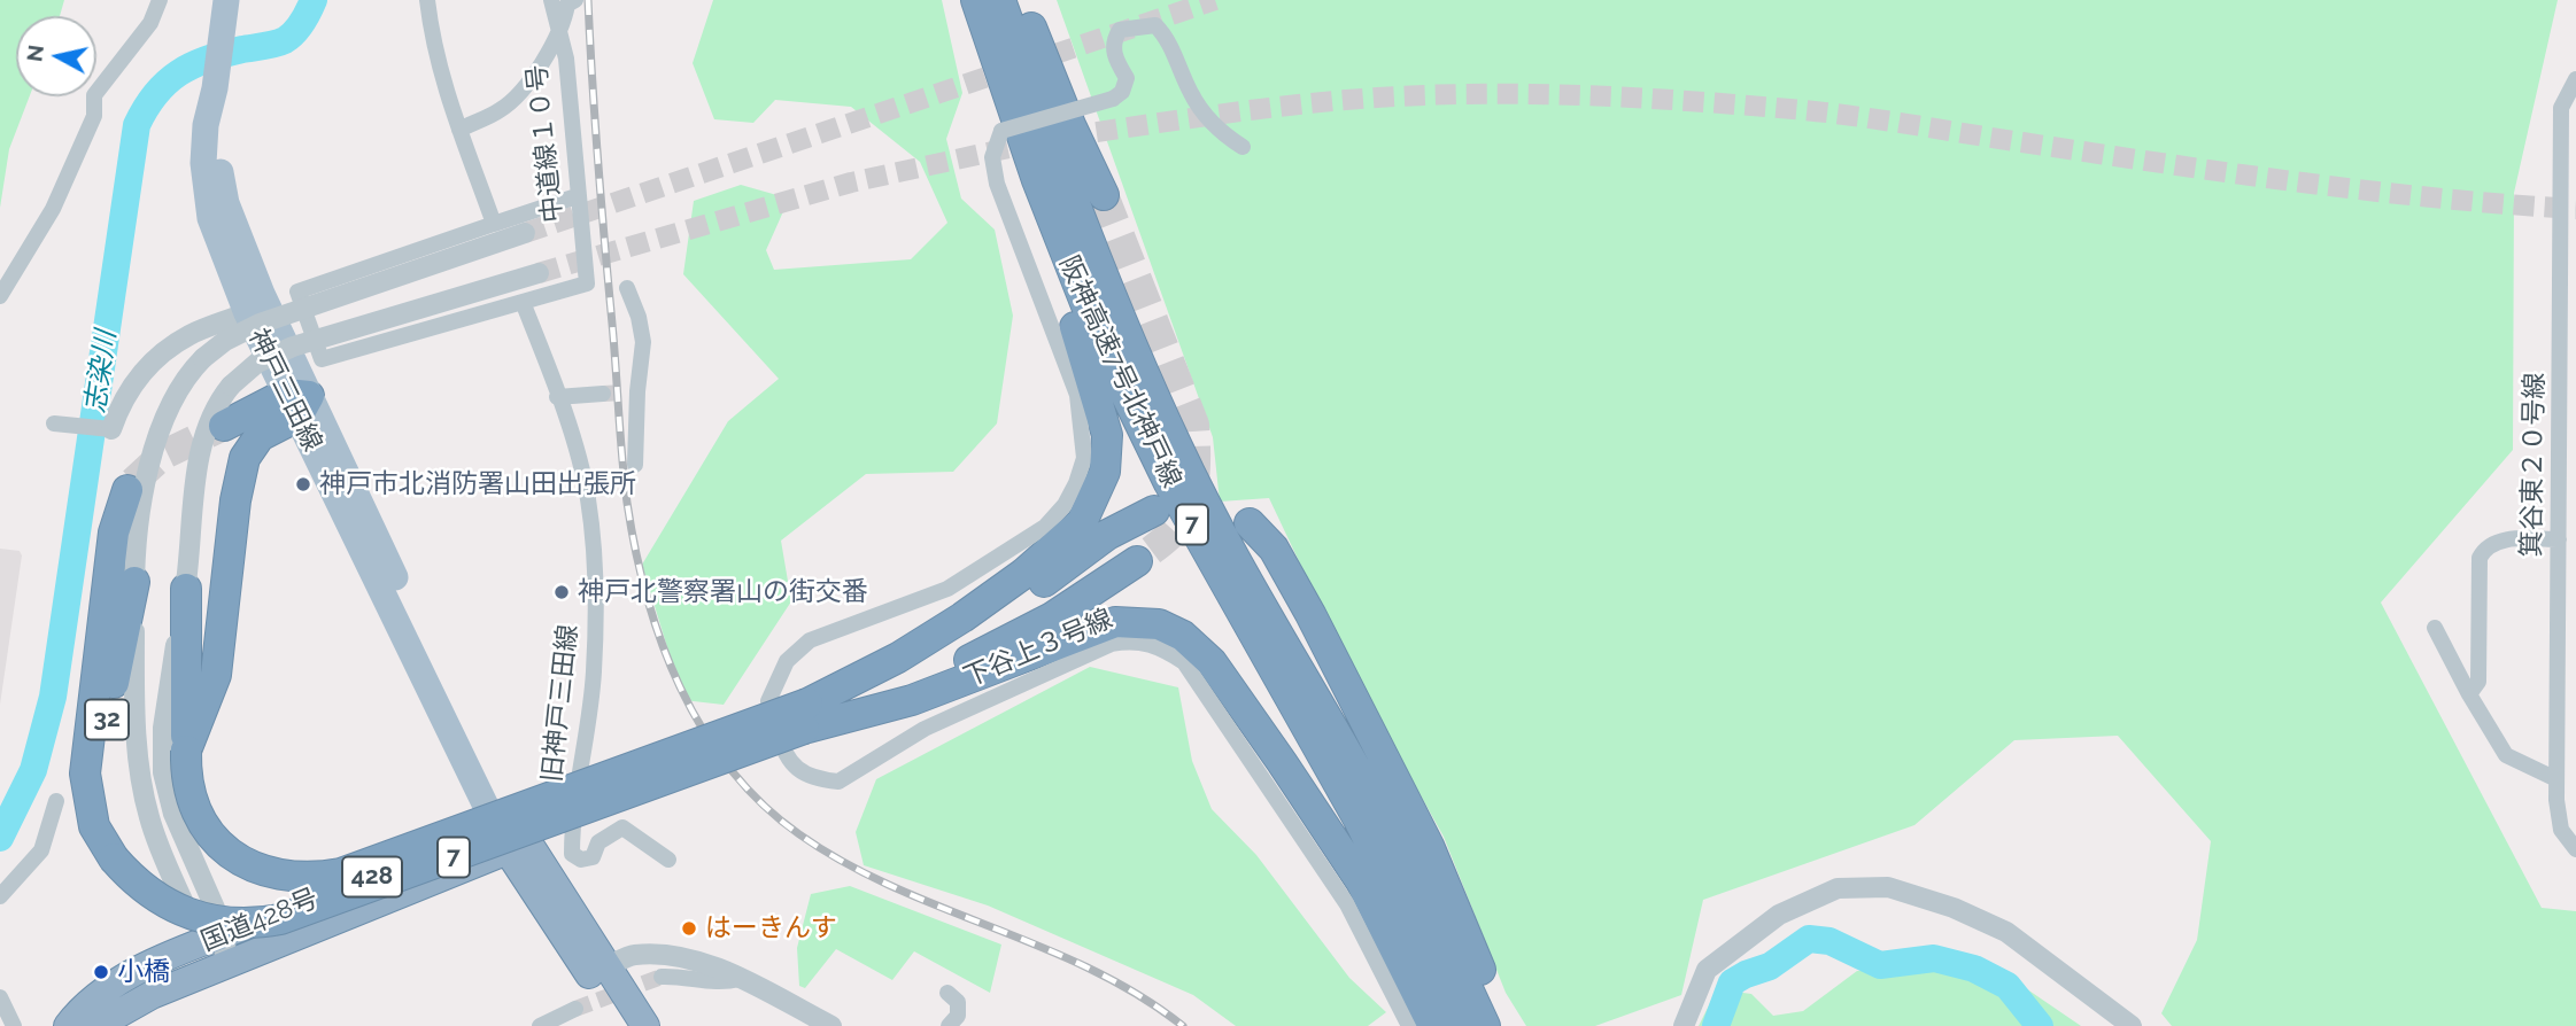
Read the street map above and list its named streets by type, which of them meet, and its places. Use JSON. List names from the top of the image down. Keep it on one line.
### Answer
{"streets":{"highway":["阪神高速7号北神戸線","7","32","428","国道428号"],"main road":["神戸三田線"],"street":["中道線１０号","箕谷東２０号線","下谷上３号線","旧神戸三田線"]},"crossings":[["中道線１０号","旧神戸三田線"],["阪神高速7号北神戸線","7"],["神戸三田線","7"],["神戸三田線","国道428号"],["7","下谷上３号線"],["7","32"],["32","国道428号"]],"water":["志染川"],"places":["神戸市北消防署山田出張所","神戸北警察署山の街交番","はーきんす","小橋"],"north":"left"}
